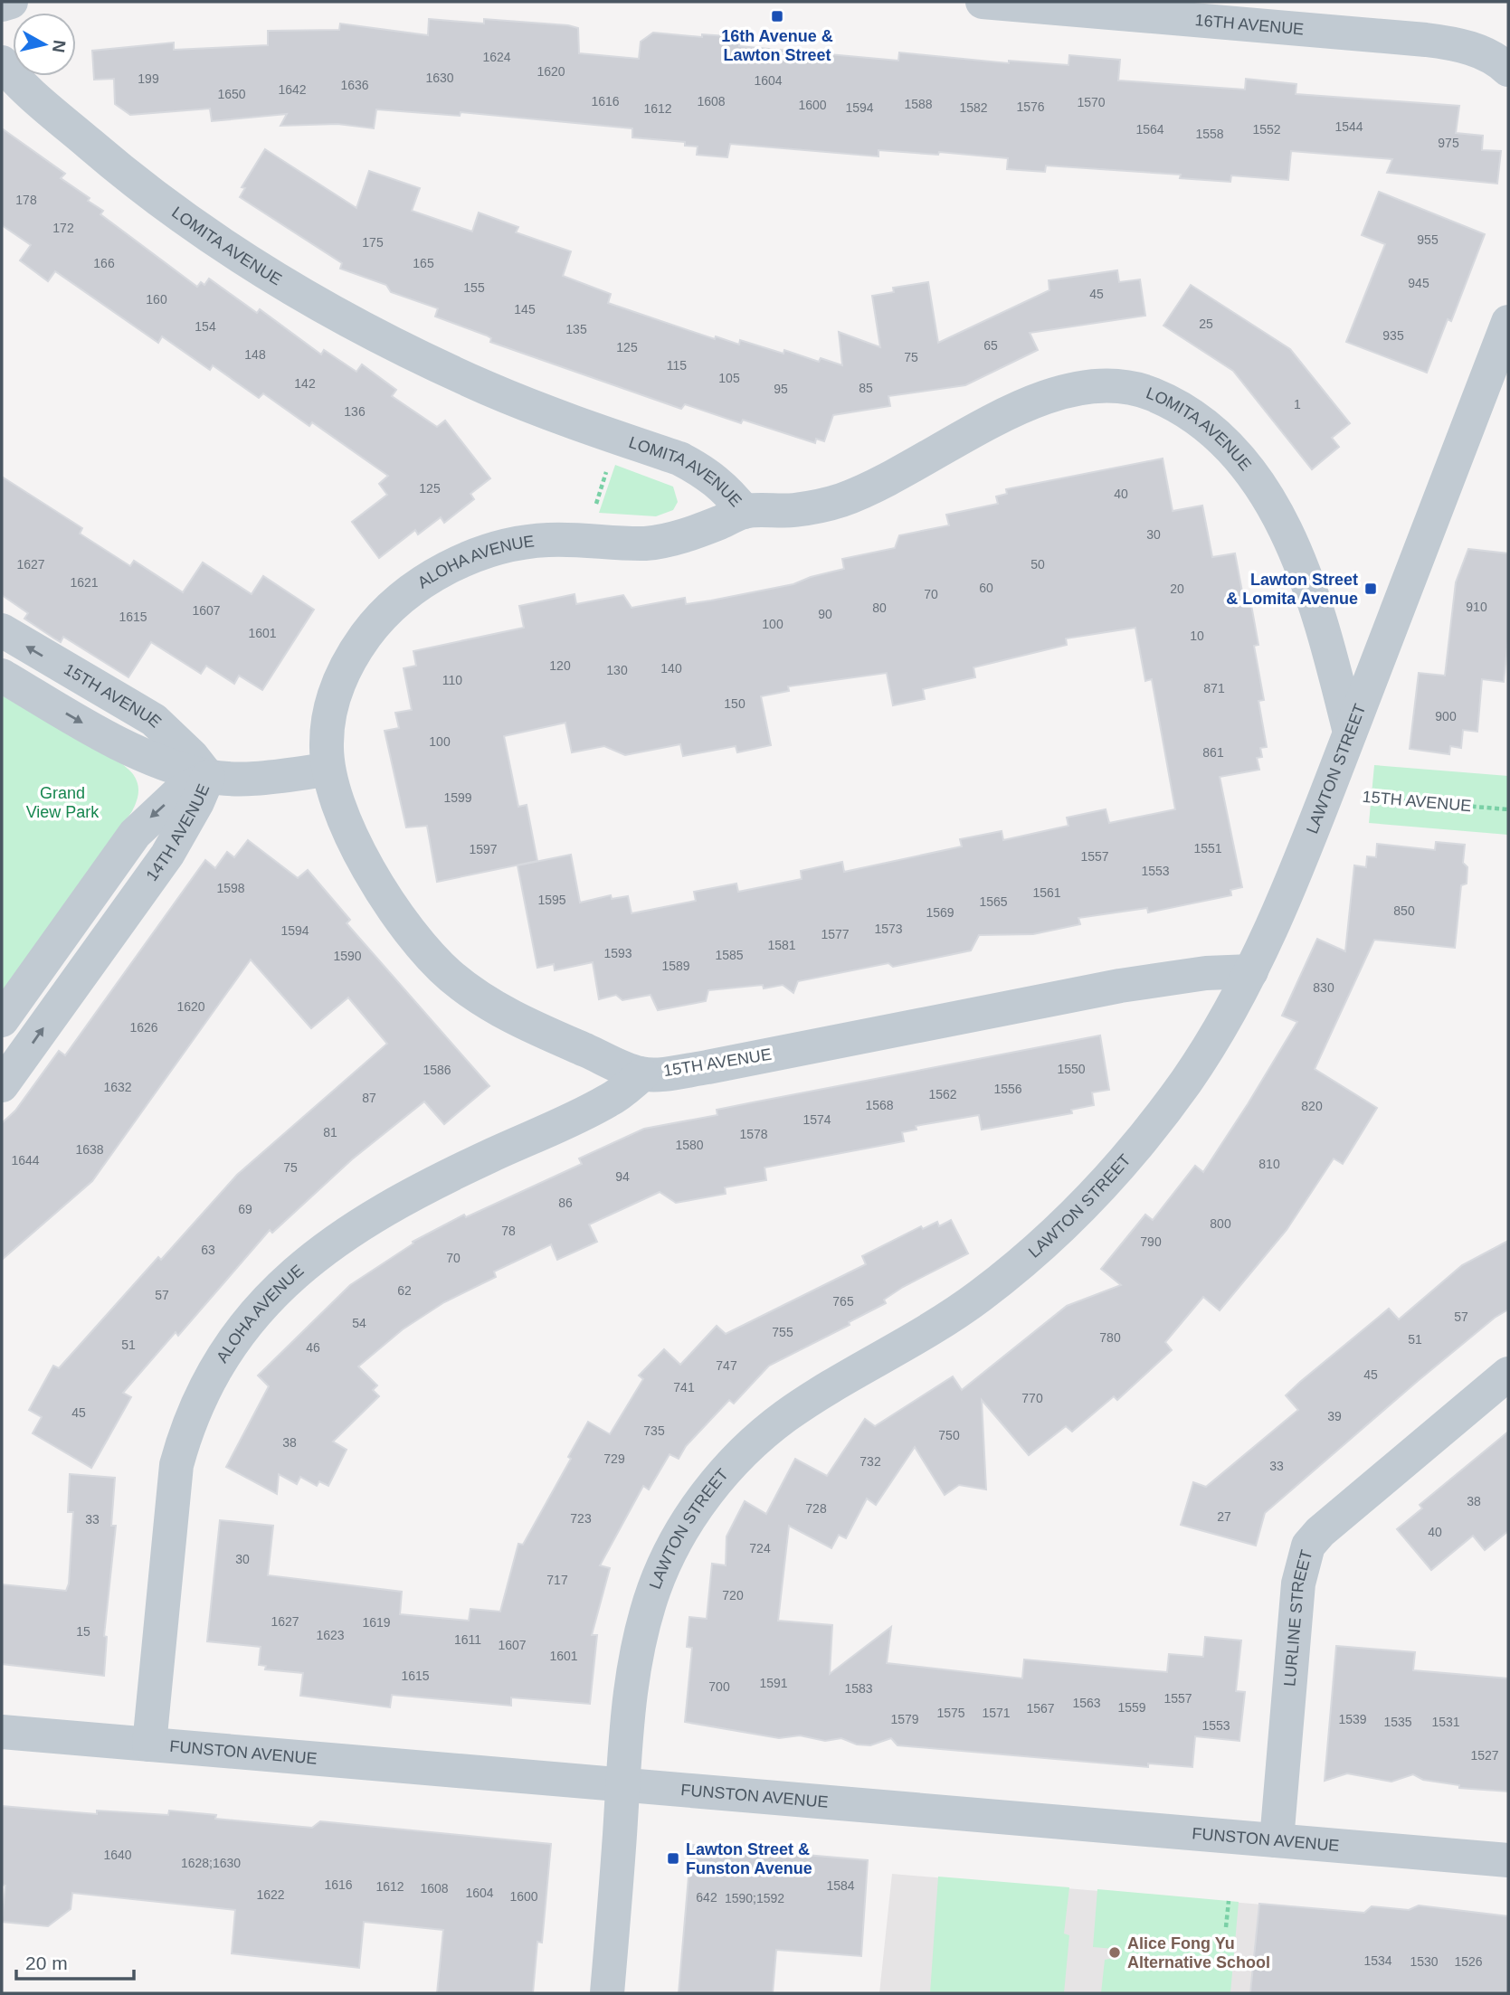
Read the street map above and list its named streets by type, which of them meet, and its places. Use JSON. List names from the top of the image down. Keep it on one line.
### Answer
{"streets":{"street":["16TH AVENUE","LOMITA AVENUE","ALOHA AVENUE","15TH AVENUE","LAWTON STREET","14TH AVENUE","LURLINE STREET","FUNSTON AVENUE"]},"crossings":[["LOMITA AVENUE","ALOHA AVENUE"],["LOMITA AVENUE","LAWTON STREET"],["ALOHA AVENUE","15TH AVENUE"],["ALOHA AVENUE","FUNSTON AVENUE"],["15TH AVENUE","LAWTON STREET"],["15TH AVENUE","14TH AVENUE"],["LAWTON STREET","FUNSTON AVENUE"],["LURLINE STREET","FUNSTON AVENUE"]],"parks":["Grand View Park"],"places":{"transit":["16th Avenue & Lawton Street","Lawton Street & Lomita Avenue","Lawton Street & Funston Avenue"],"other":["Alice Fong Yu Alternative School"]},"house_numbers":["1624","1620","1630","199","1604","1636","1642","1650","1616","1608","1570","1588","1600","1576","1594","1582","1612","1544","1564","1552","1558","975","178","172","955","175","166","165","945","155","45","160","145","25","154","135","935","65","125","148","75","115","105","142","85","95","1","136","125","40","30","1627","50","1621","60","20","70","910","80","1607","90","1615","100","1601","10","120","140","130","110","871","150","900","100","861","1599","1551","1597","1557","1553","1598","1561","1595","1565","850","1569","1573","1594","1577","1581","1593","1585","1590","1589","830","1620","1626","1550","1586","1632","1556","1562","87","1568","820","1574","81","1578","1580","1638","1644","810","75","94","86","69","800","78","790","63","70","62","57","765","57","54","755","780","51","51","46","747","45","741","770","45","39","735","750","38","729","732","33","38","728","27","723","33","40","724","30","717","720","1627","1619","15","1623","1611","1607","1601","1615","1591","700","1583","1557","1563","1559","1567","1575","1571","1579","1539","1535","1531","1553","1527","1640","1628;1630","1616","1584","1612","1608","1604","1622","1600","642","1590;1592","1534","1530","1526"],"scale_bar":"20 m","north":"right"}
